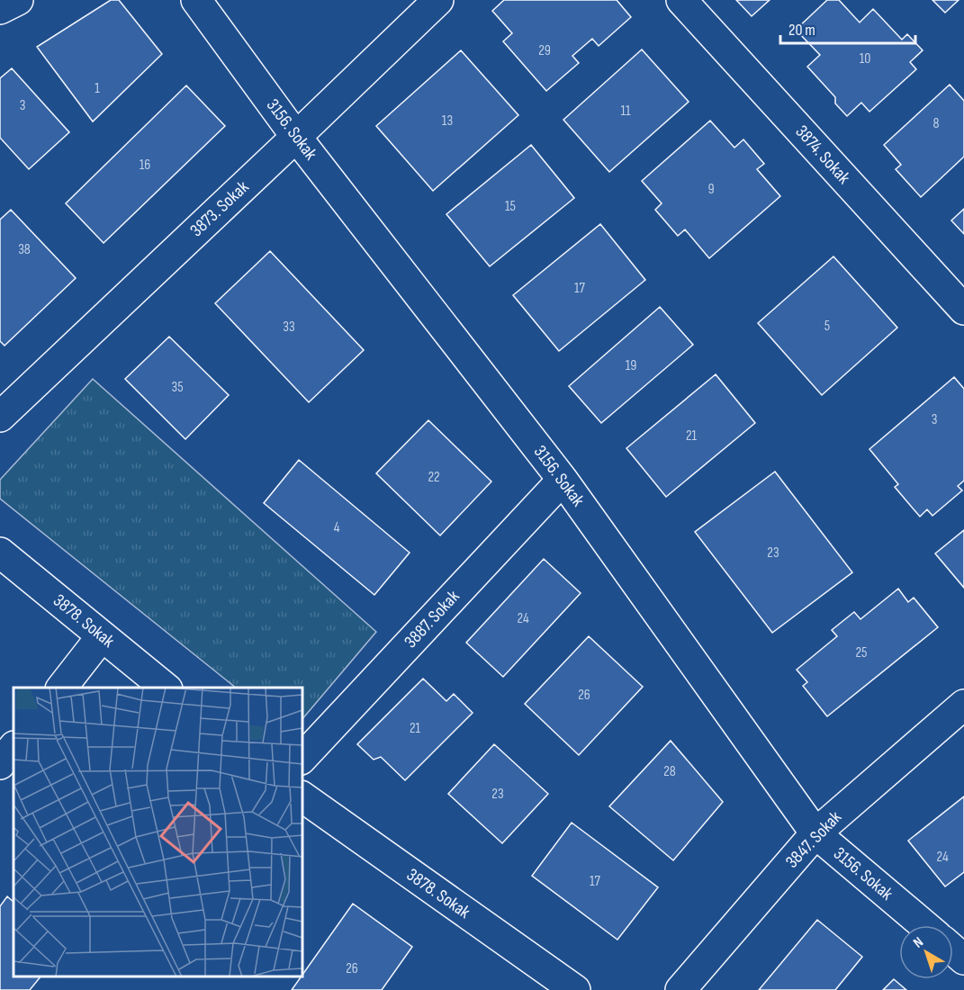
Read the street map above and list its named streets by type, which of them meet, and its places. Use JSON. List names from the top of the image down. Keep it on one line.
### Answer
{"streets":{"street":["3156. Sokak","3874. Sokak","3873. Sokak","3887. Sokak","3878. Sokak","3847. Sokak"]},"crossings":[["3156. Sokak","3873. Sokak"],["3156. Sokak","3887. Sokak"],["3156. Sokak","3847. Sokak"]],"house_numbers":["29","10","1","3","11","13","8","16","9","15","38","17","5","33","19","35","3","21","22","4","23","24","25","26","21","28","23","24","17","26"],"scale_bar":"20 m","north":"top left"}
